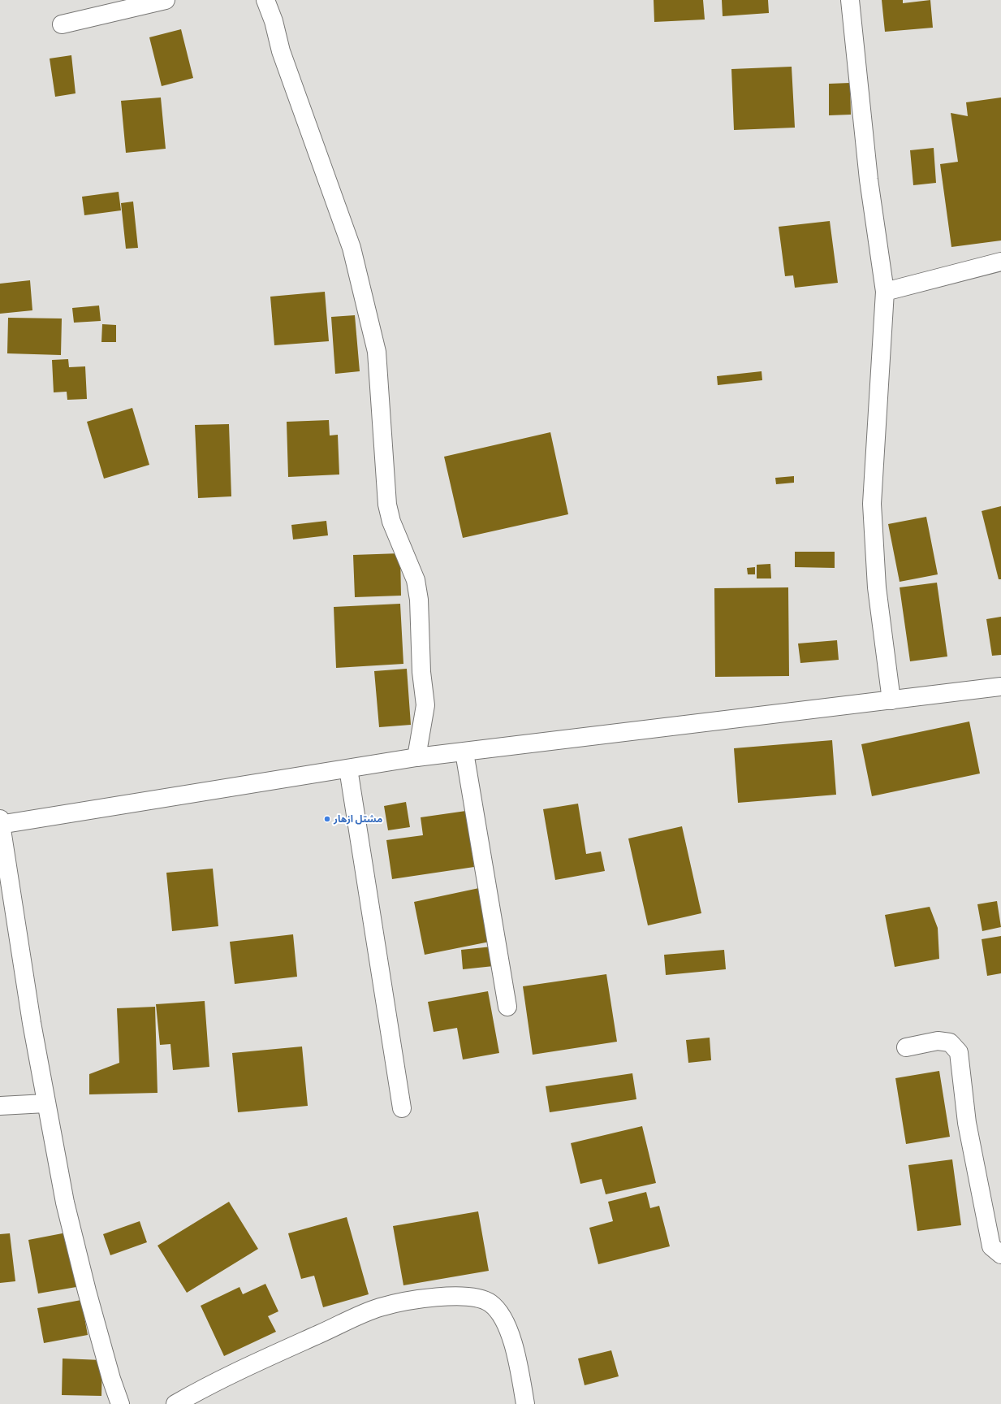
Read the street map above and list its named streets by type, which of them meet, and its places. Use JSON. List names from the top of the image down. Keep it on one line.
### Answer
{"places":["مشتل ازهار"]}
